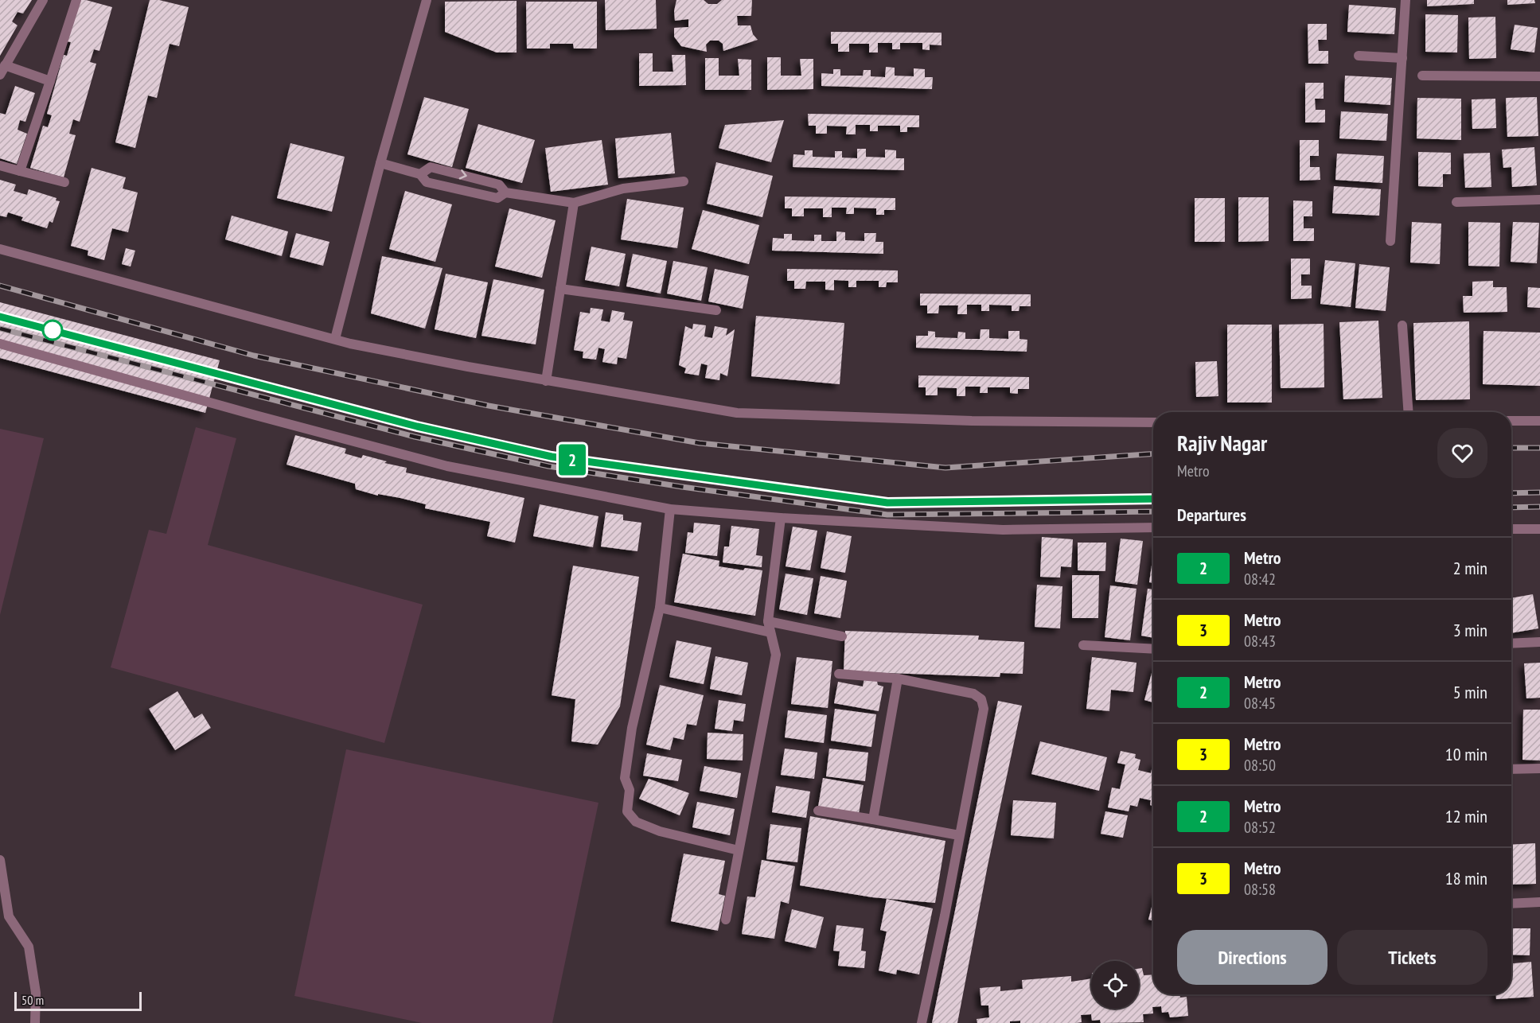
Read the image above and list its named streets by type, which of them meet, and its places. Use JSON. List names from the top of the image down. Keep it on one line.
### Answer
{"lines":["metro line 2"],"scale_bar":"50 m","page":{"on_map":"2","heading":[["Rajiv Nagar","Metro"],"Departures"],"list":[{"mark":"2","name":"Metro","note":"08:42","value":"2 min"},{"mark":"3","name":"Metro","note":"08:43","value":"3 min"},{"mark":"2","name":"Metro","note":"08:45","value":"5 min"},{"mark":"3","name":"Metro","note":"08:50","value":"10 min"},{"mark":"2","name":"Metro","note":"08:52","value":"12 min"},{"mark":"3","name":"Metro","note":"08:58","value":"18 min"}],"buttons":["Directions","Tickets"],"scale":"50 m"}}
